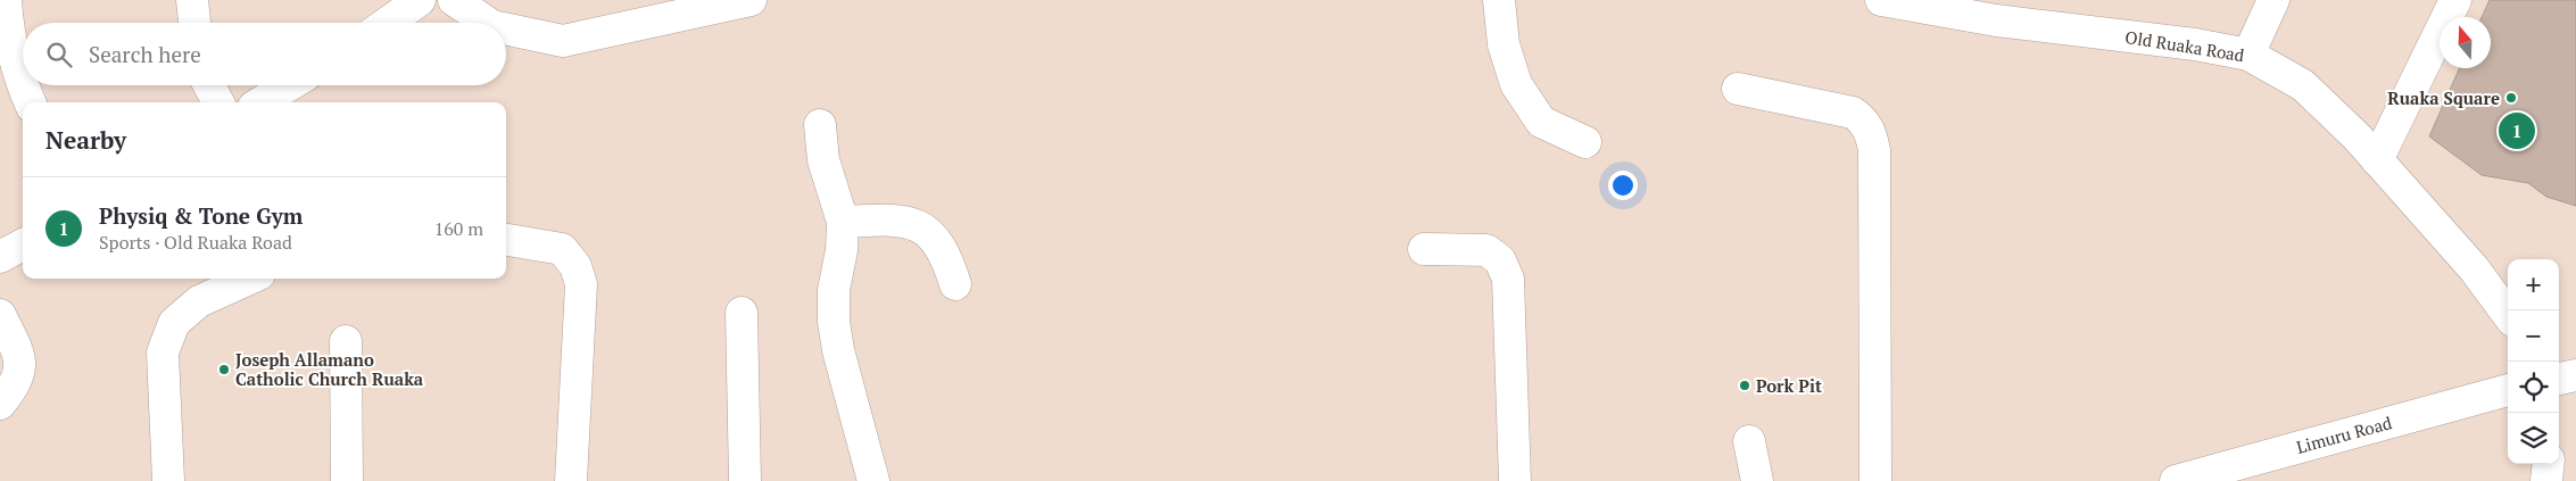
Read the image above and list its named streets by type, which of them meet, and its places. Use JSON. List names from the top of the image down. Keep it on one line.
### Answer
{"streets":{"street":["Old Ruaka Road","Limuru Road"]},"places":["Ruaka Square","Joseph Allamano Catholic Church Ruaka","Pork Pit"],"north":"top","page":{"search":"Search here","heading":"Nearby","pins":"1","list":[{"mark":"1","name":"Physiq & Tone Gym","note":"Sports · Old Ruaka Road","value":"160 m"}],"map_buttons":["+","−"]}}
